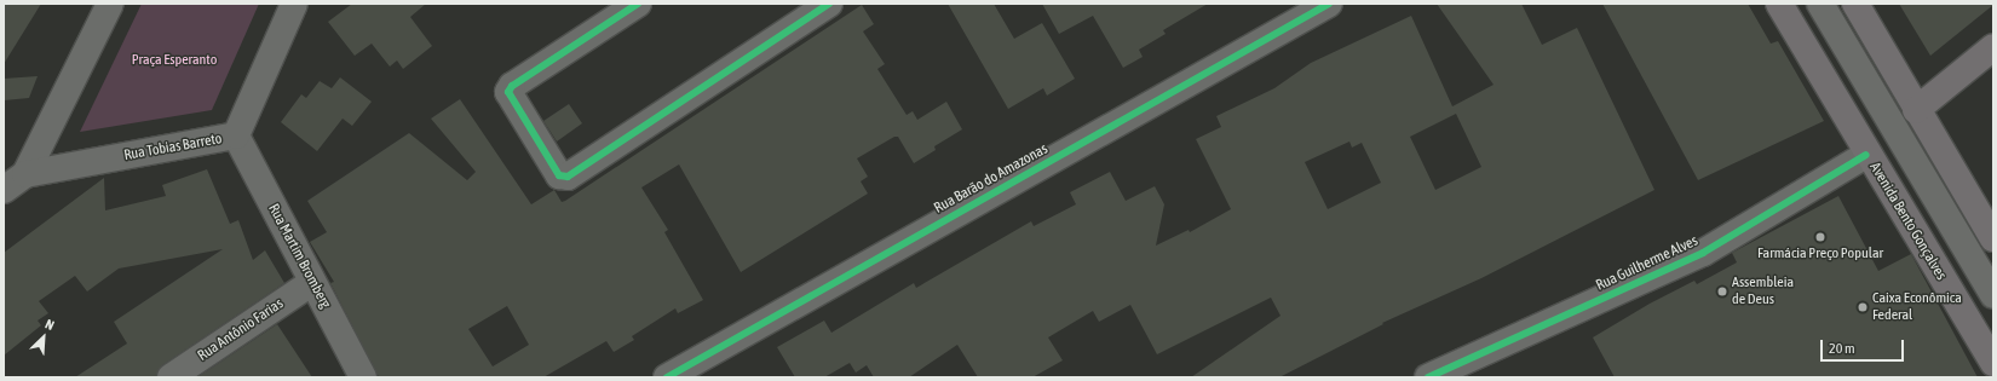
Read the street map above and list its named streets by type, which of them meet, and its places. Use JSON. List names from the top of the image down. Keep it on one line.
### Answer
{"streets":{"main road":["Avenida Bento Gonçalves"],"street":["Rua Tobias Barreto","Rua Barão do Amazonas","Rua Martim Bromberg","Rua Guilherme Alves","Rua Antônio Farias"]},"crossings":[["Rua Tobias Barreto","Rua Martim Bromberg"],["Avenida Bento Gonçalves","Rua Guilherme Alves"],["Rua Martim Bromberg","Rua Antônio Farias"]],"parks":["Praça Esperanto"],"places":["Farmácia Preço Popular","Assembleia de Deus","Caixa Econômica Federal"],"scale_bar":"20 m","north":"top right"}
